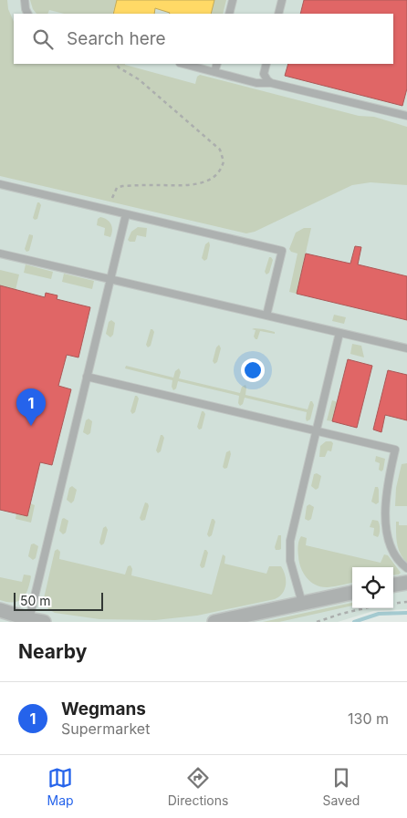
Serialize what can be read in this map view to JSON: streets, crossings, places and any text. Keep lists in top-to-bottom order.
{
  "scale_bar": "50 m",
  "page": {
    "search": "Search here",
    "pins": "1",
    "scale": "50 m",
    "heading": "Nearby",
    "list": [
      {
        "mark": "1",
        "name": "Wegmans",
        "note": "Supermarket",
        "value": "130 m"
      }
    ],
    "nav": ["Map", "Directions", "Saved"]
  }
}
